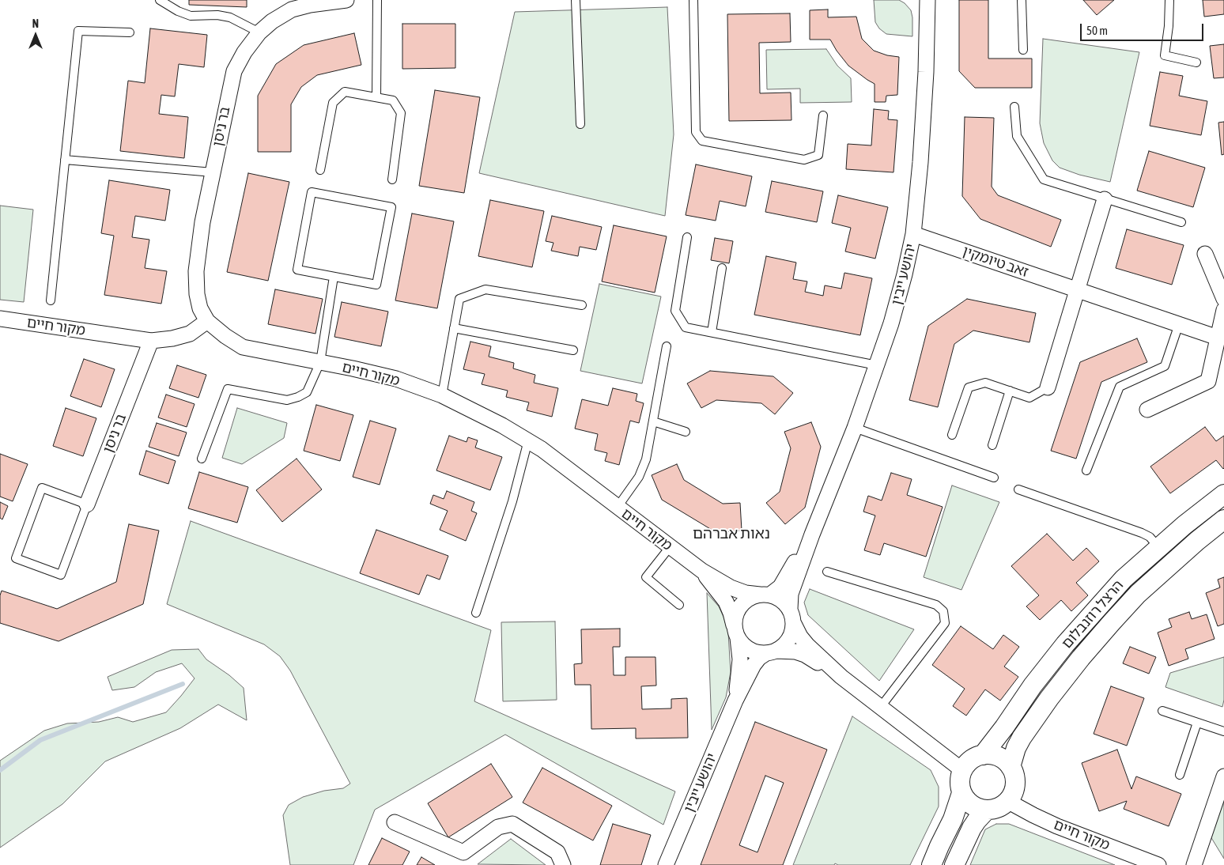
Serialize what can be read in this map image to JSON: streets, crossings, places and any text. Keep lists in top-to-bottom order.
{
  "streets": {
    "street": [
      "בר ניסן",
      "זאב טיומקין",
      "יהושע ייבין",
      "מקור חיים",
      "הרצל רוזנבלום"
    ]
  },
  "crossings": [
    ["בר ניסן", "מקור חיים"],
    ["זאב טיומקין", "יהושע ייבין"],
    ["יהושע ייבין", "מקור חיים"],
    ["מקור חיים", "הרצל רוזנבלום"]
  ],
  "districts": ["נאות אברהם"],
  "scale_bar": "50 m",
  "north": "top"
}
